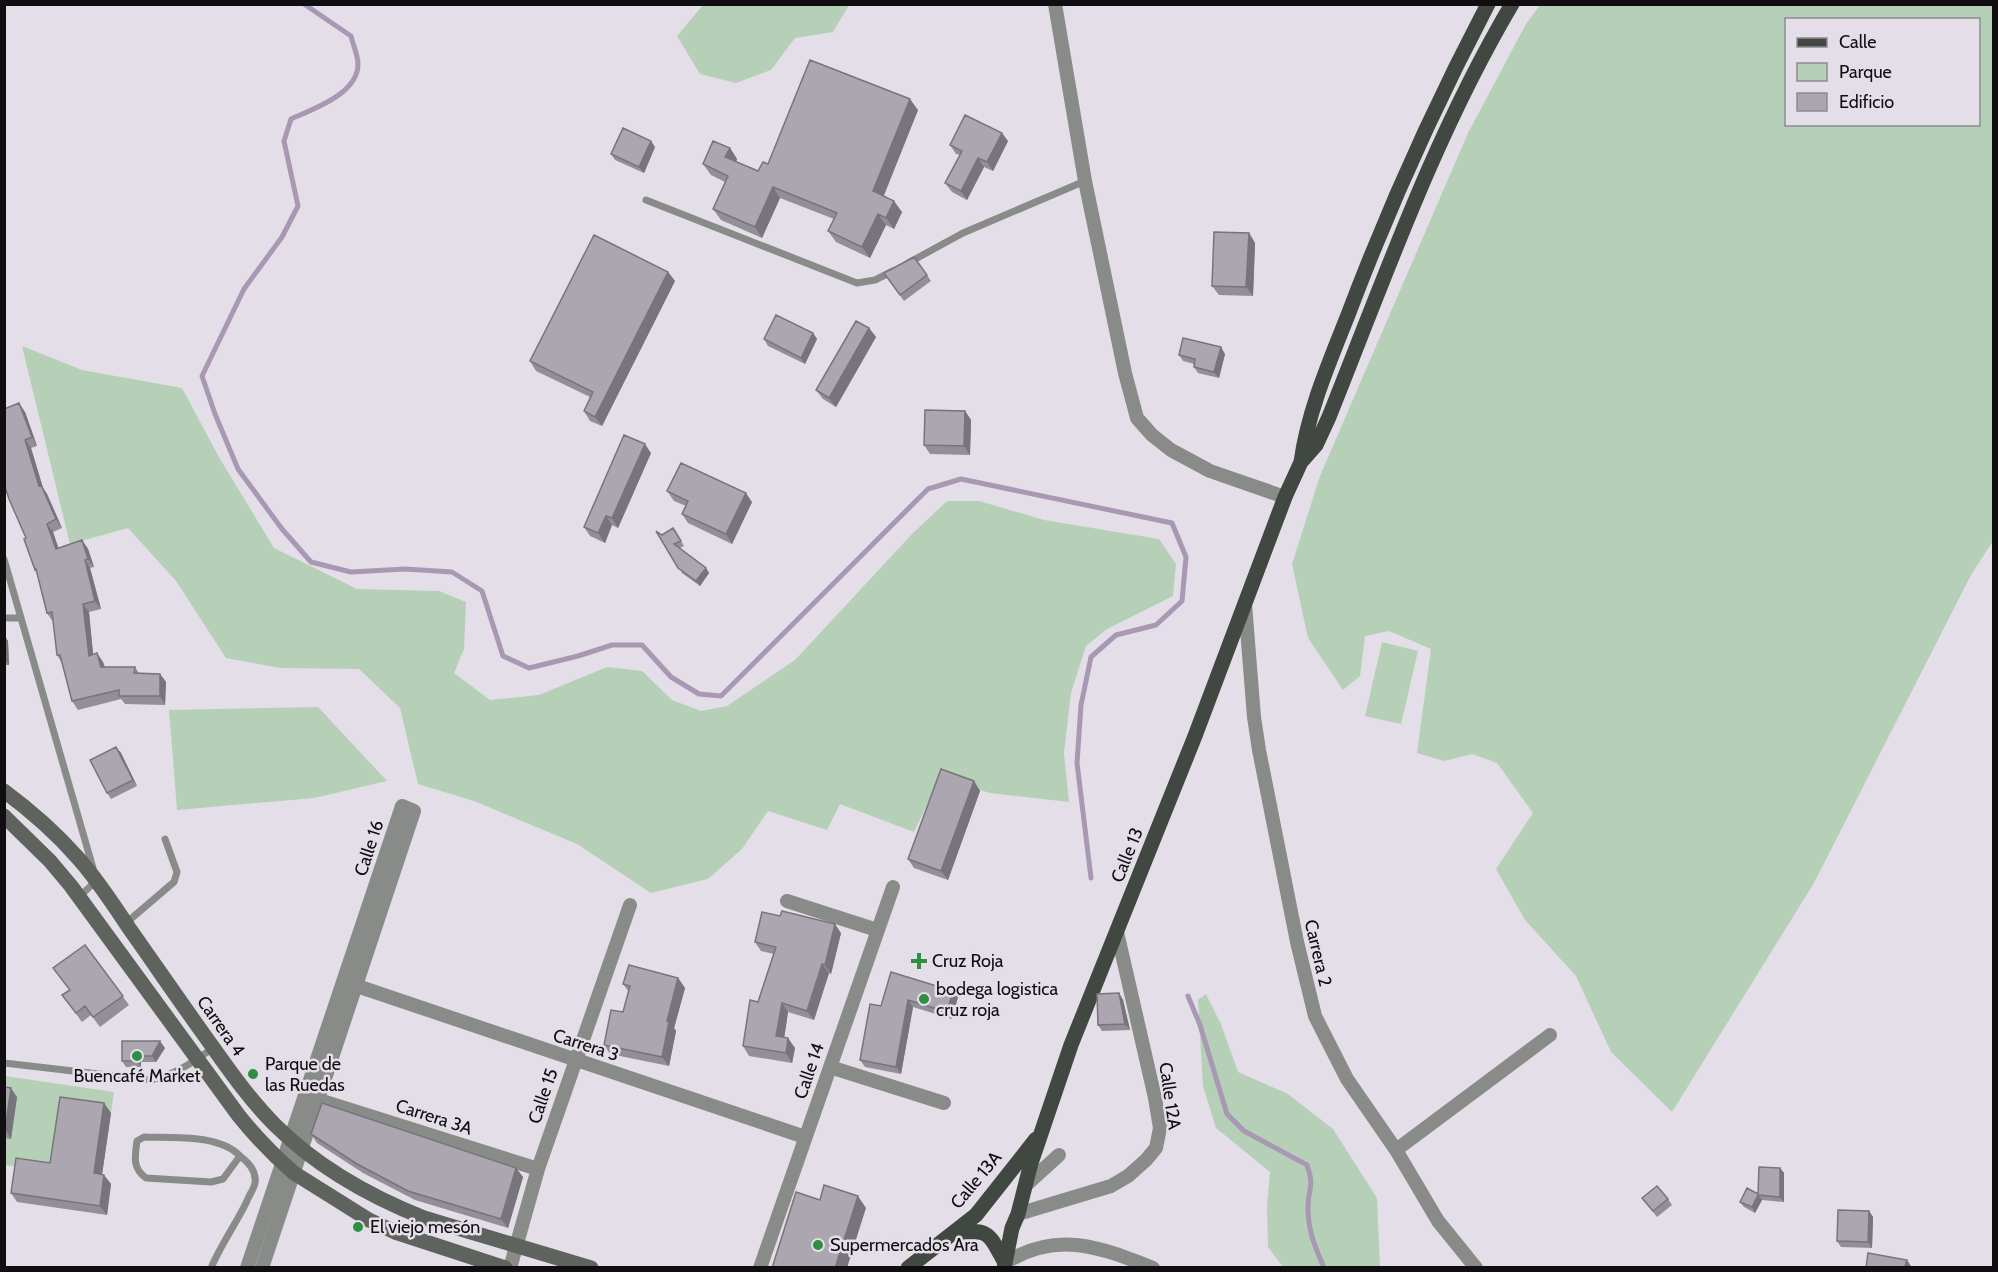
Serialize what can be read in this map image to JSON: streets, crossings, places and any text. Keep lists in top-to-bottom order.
{
  "streets": {
    "main road": ["Calle 13", "Carrera 4", "Calle 13A"],
    "street": [
      "Calle 16",
      "Carrera 2",
      "Carrera 3",
      "Calle 14",
      "Calle 15",
      "Calle 12A",
      "Carrera 3A"
    ]
  },
  "crossings": [
    ["Calle 16", "Carrera 4"],
    ["Calle 16", "Carrera 3"],
    ["Calle 16", "Carrera 3A"],
    ["Calle 13", "Carrera 2"],
    ["Calle 13", "Calle 12A"],
    ["Calle 13", "Calle 13A"],
    ["Carrera 4", "Calle 15"],
    ["Carrera 3", "Calle 14"],
    ["Carrera 3", "Calle 15"],
    ["Calle 15", "Carrera 3A"]
  ],
  "places": {
    "health": ["Cruz Roja"],
    "other": [
      "bodega logistica cruz roja",
      "Buencafé Market",
      "Parque de las Ruedas",
      "El viejo mesón",
      "Supermercados Ara"
    ]
  },
  "legend": ["Calle", "Parque", "Edificio"]
}
